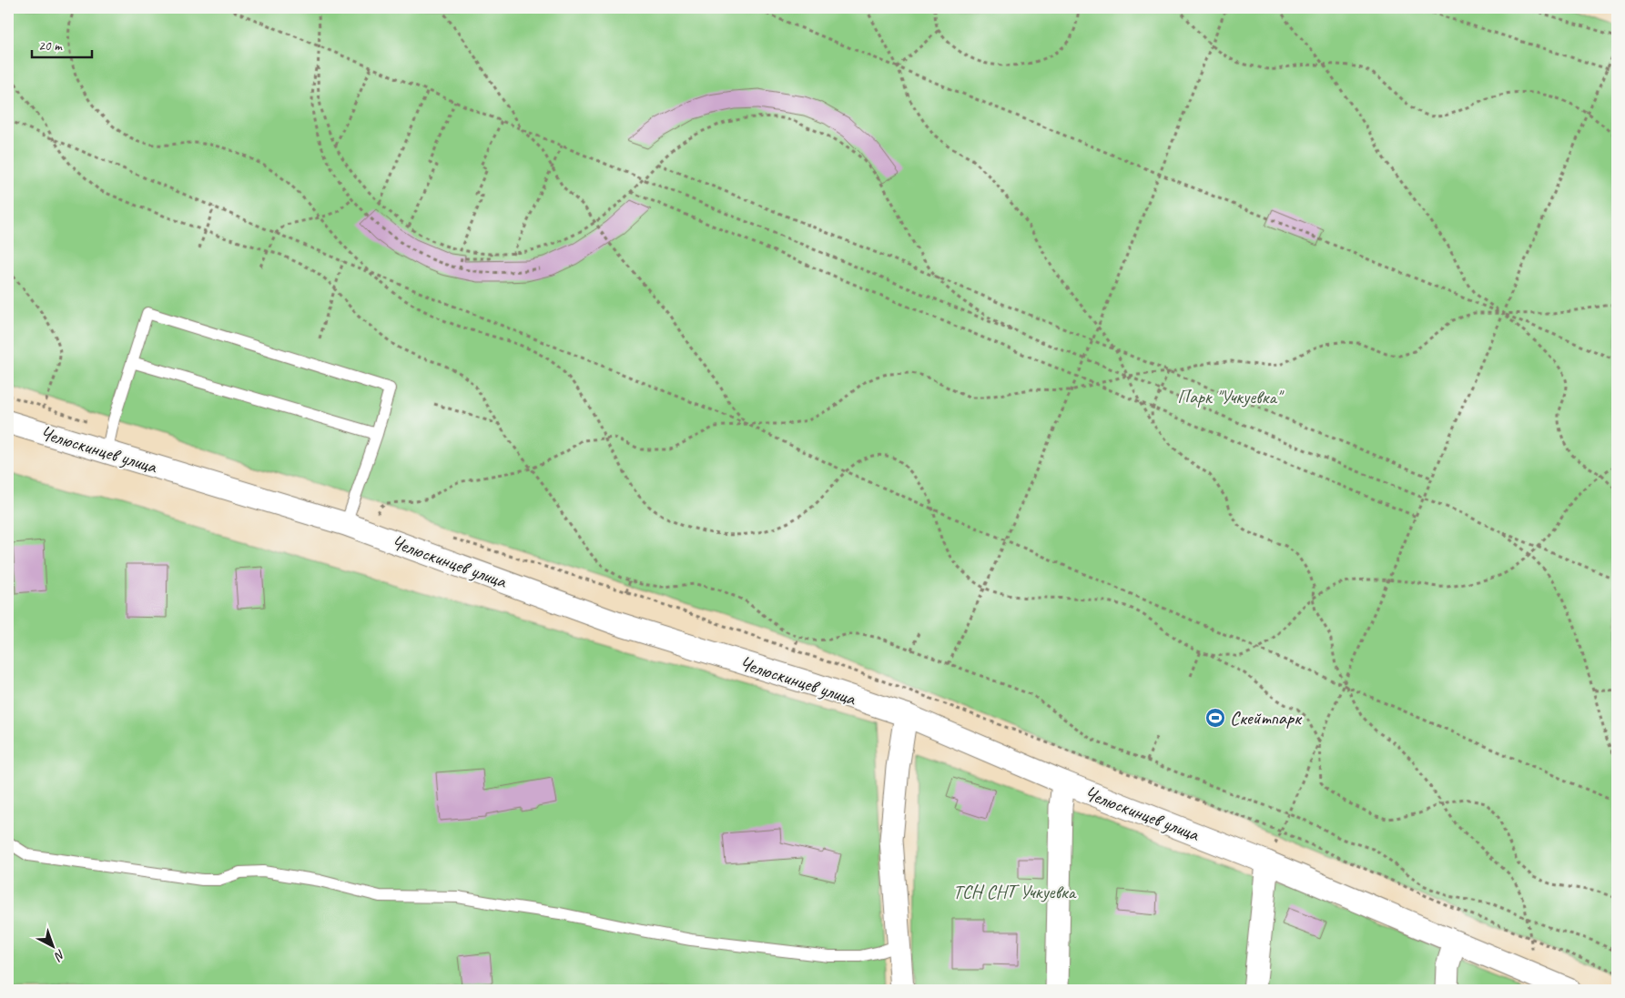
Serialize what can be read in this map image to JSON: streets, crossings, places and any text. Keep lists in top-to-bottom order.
{
  "streets": {
    "street": ["Челюскинцев улица"]
  },
  "parks": ["Парк \"Учкуевка\"", "ТСН СНТ Учкуевка"],
  "places": {
    "sports": ["Скейтпарк"]
  },
  "scale_bar": "20 m",
  "north": "bottom right"
}
